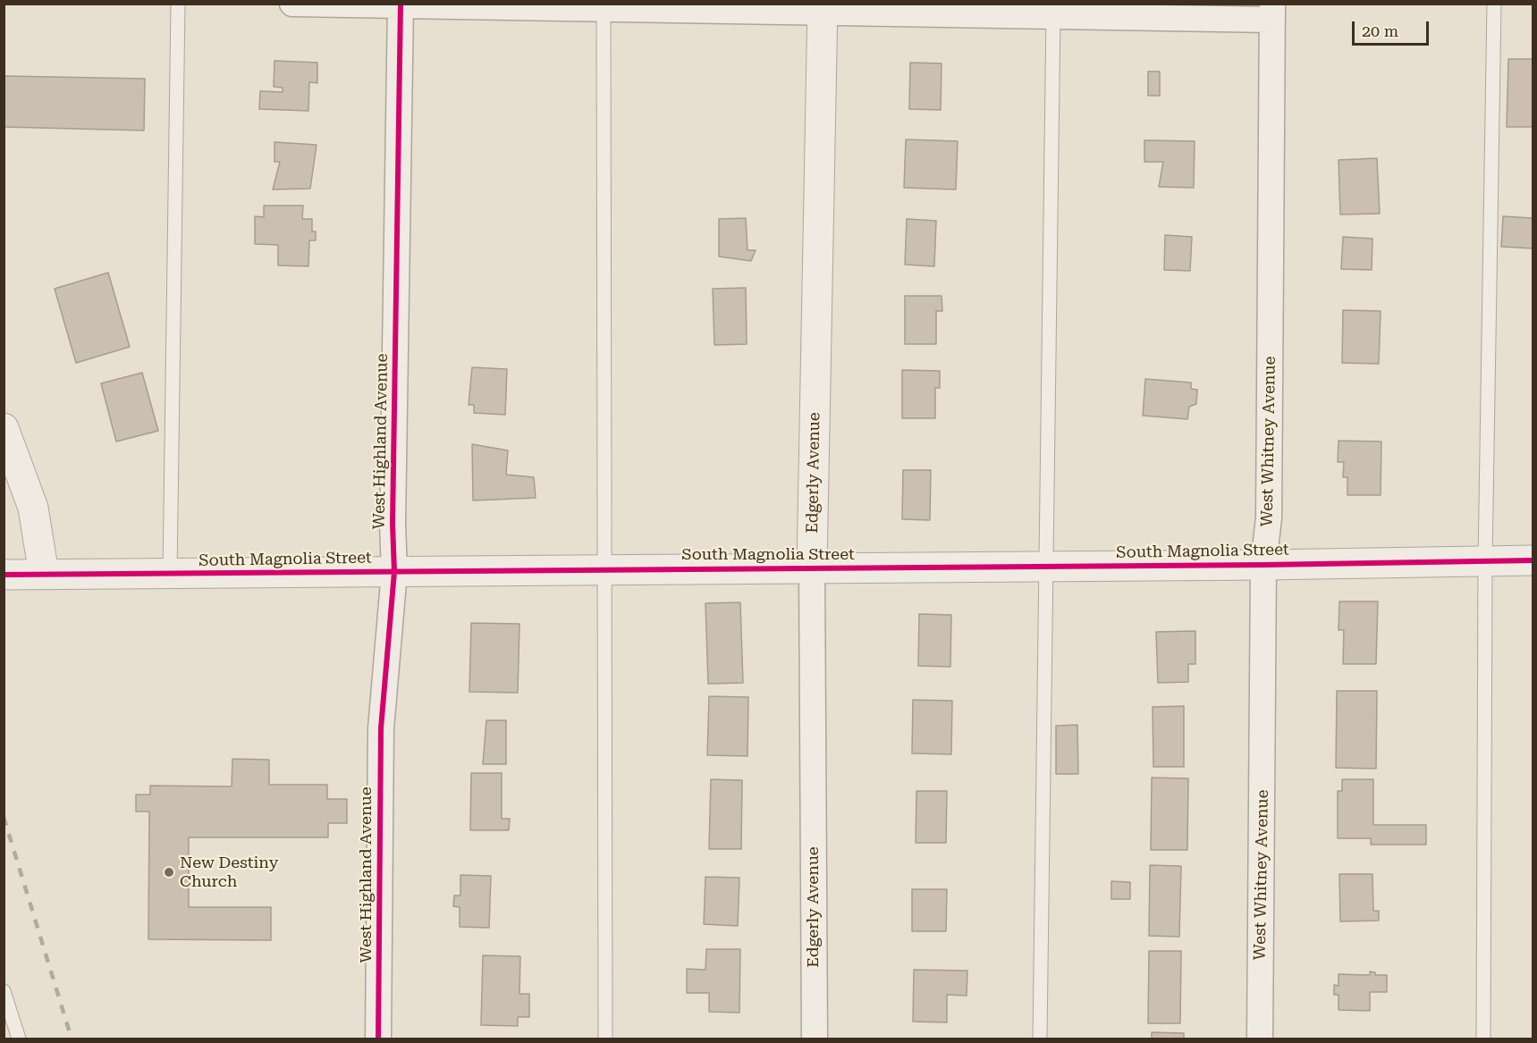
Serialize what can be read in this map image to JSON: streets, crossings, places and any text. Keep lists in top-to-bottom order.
{
  "streets": {
    "street": [
      "West Highland Avenue",
      "West Whitney Avenue",
      "Edgerly Avenue",
      "South Magnolia Street"
    ]
  },
  "crossings": [
    ["West Highland Avenue", "South Magnolia Street"],
    ["West Whitney Avenue", "South Magnolia Street"],
    ["Edgerly Avenue", "South Magnolia Street"]
  ],
  "places": ["New Destiny Church"],
  "scale_bar": "20 m"
}
